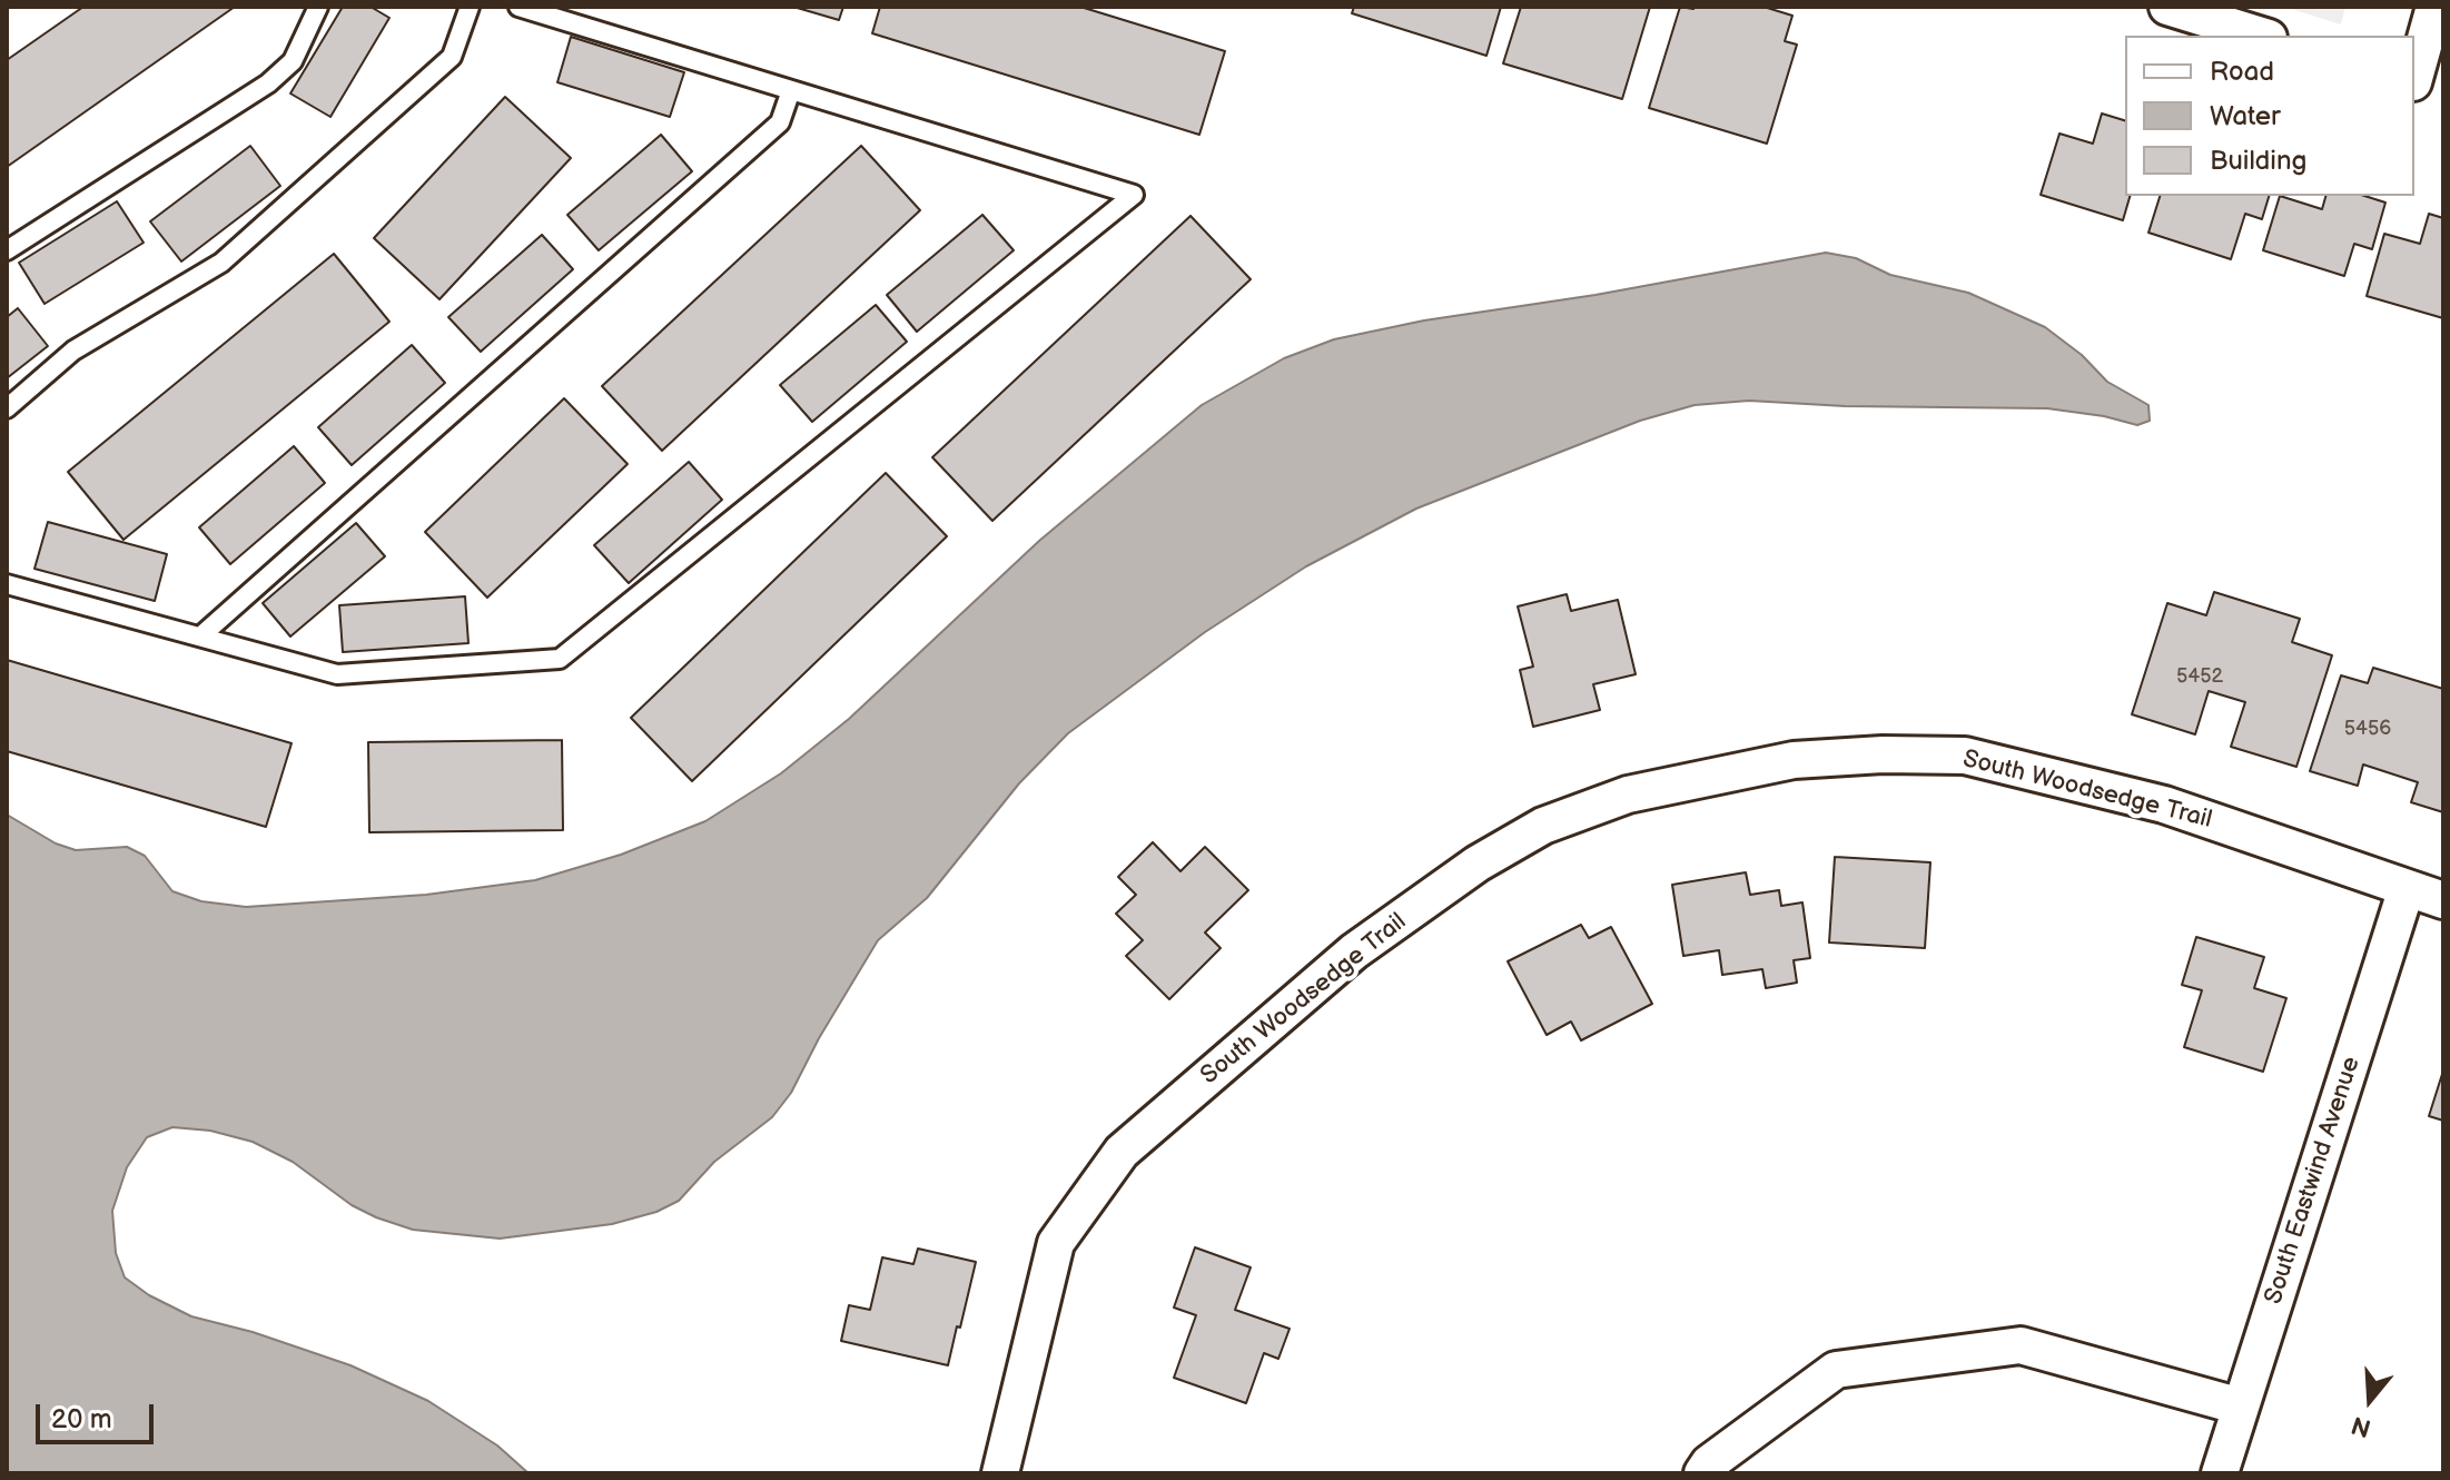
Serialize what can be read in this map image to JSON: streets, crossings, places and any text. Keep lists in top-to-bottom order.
{
  "streets": {
    "street": ["South Woodsedge Trail", "South Eastwind Avenue"]
  },
  "crossings": [
    ["South Woodsedge Trail", "South Eastwind Avenue"]
  ],
  "house_numbers": ["5452", "5456"],
  "legend": ["Road", "Water", "Building"],
  "scale_bar": "20 m",
  "north": "bottom"
}
